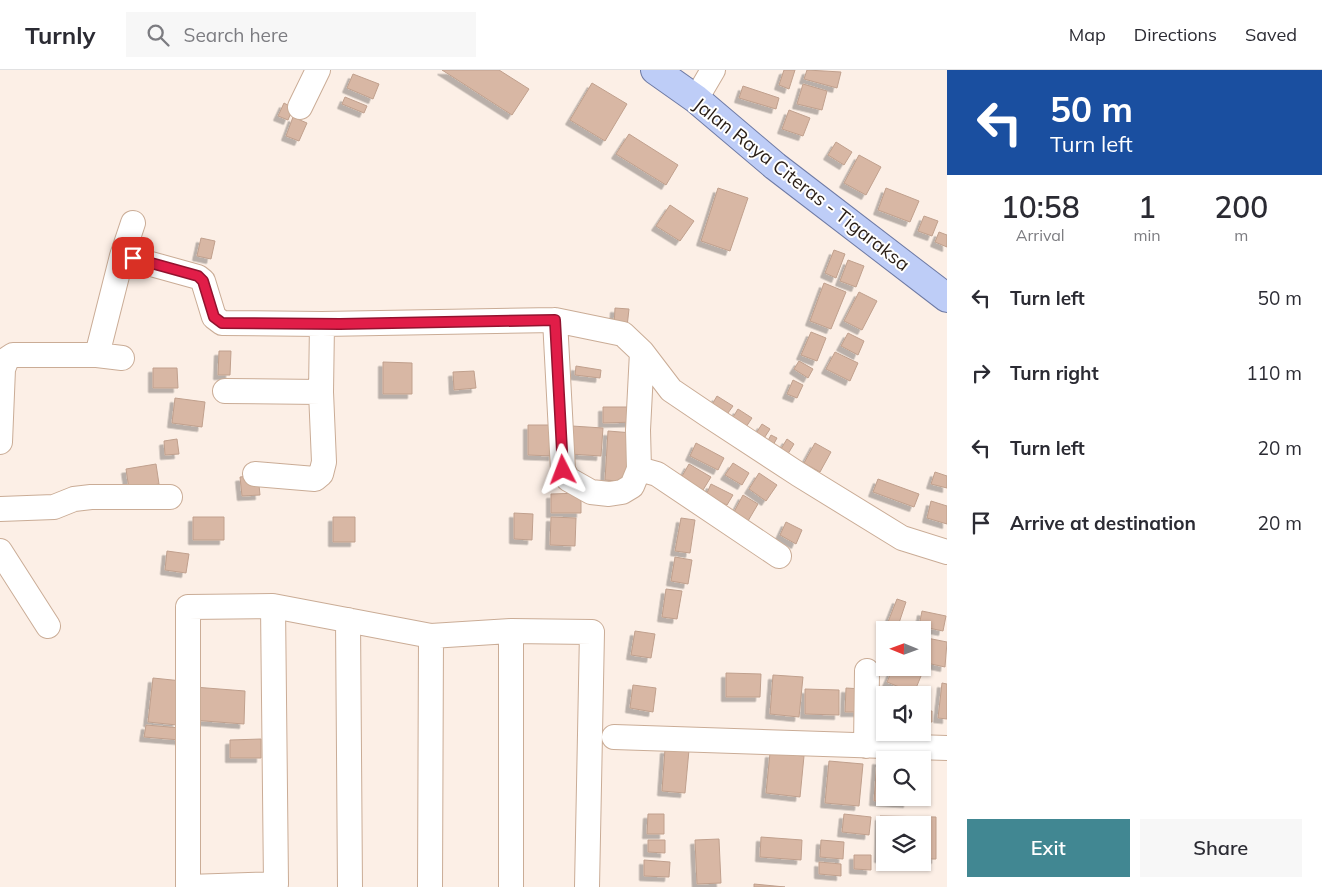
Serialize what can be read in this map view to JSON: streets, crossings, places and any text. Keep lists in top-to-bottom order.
{
  "streets": {
    "main road": ["Jalan Raya Citeras - Tigaraksa"]
  },
  "north": "left",
  "page": {
    "header": "Turnly",
    "search": "Search here",
    "nav": ["Map", "Directions", "Saved"],
    "turn": ["50 m", "Turn left"],
    "eta": [
      "10:58",
      "Arrival",
      "1",
      "min",
      "200",
      "m"
    ],
    "list": [
      {
        "name": "Turn left",
        "value": "50 m"
      },
      {
        "name": "Turn right",
        "value": "110 m"
      },
      {
        "name": "Turn left",
        "value": "20 m"
      },
      {
        "name": "Arrive at destination",
        "value": "20 m"
      }
    ],
    "buttons": ["Exit", "Share"]
  }
}
